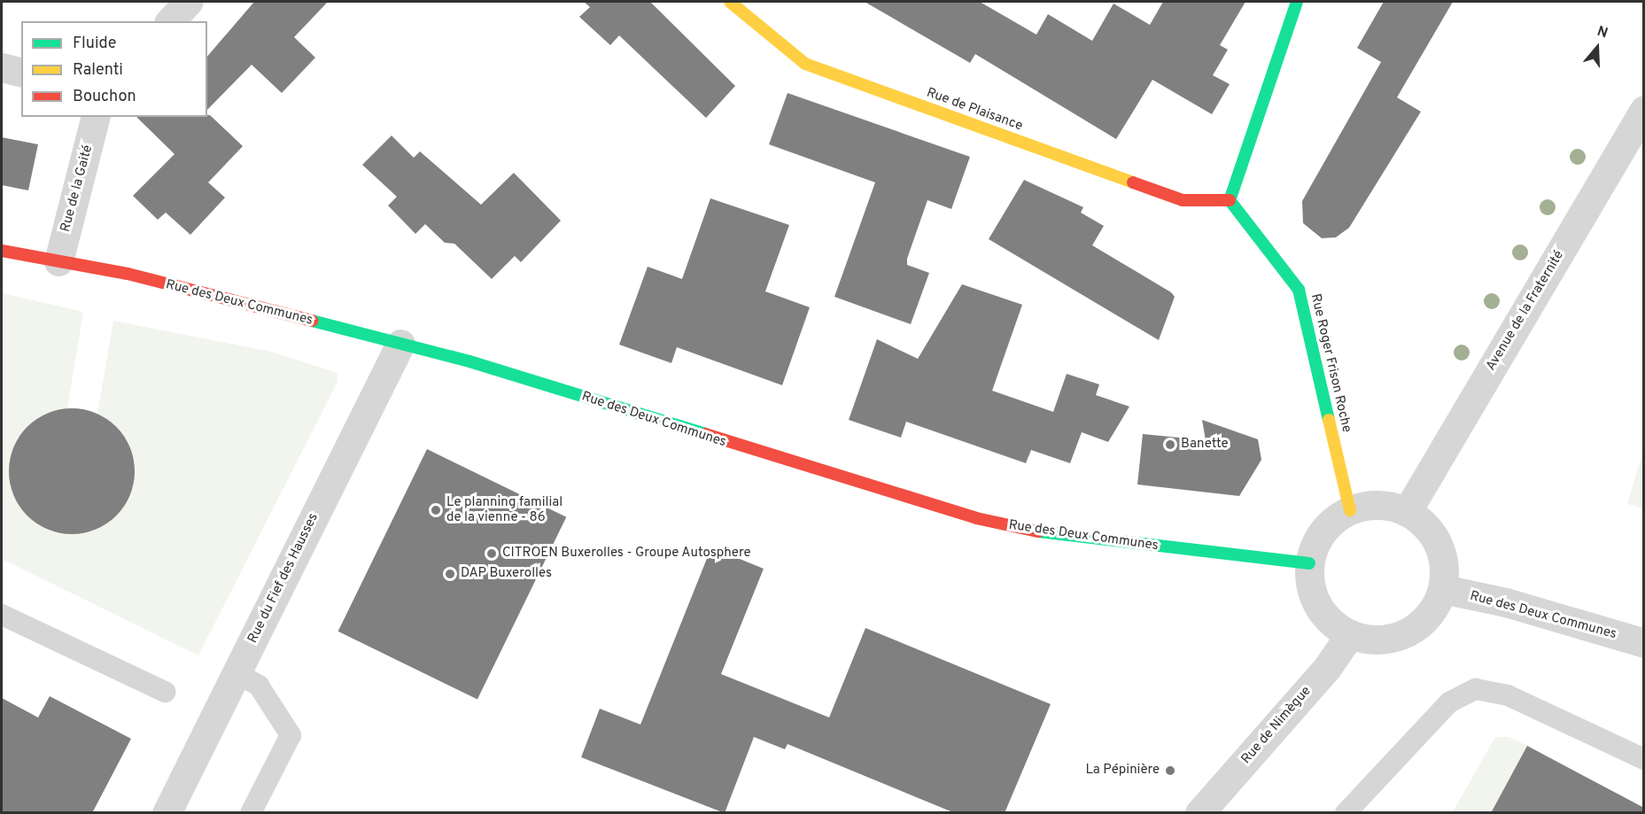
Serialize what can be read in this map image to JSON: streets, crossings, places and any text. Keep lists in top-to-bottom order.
{
  "streets": {
    "street": [
      "Rue de Plaisance",
      "Rue de la Gaité",
      "Rue des Deux Communes",
      "Avenue de la Fraternité",
      "Rue Roger Frison Roche",
      "Rue du Fief des Hausses",
      "Rue de Nimègue"
    ]
  },
  "crossings": [
    ["Rue de Plaisance", "Rue Roger Frison Roche"],
    ["Rue de la Gaité", "Rue des Deux Communes"],
    ["Rue des Deux Communes", "Avenue de la Fraternité"],
    ["Rue des Deux Communes", "Rue Roger Frison Roche"],
    ["Rue des Deux Communes", "Rue du Fief des Hausses"],
    ["Rue des Deux Communes", "Rue de Nimègue"],
    ["Avenue de la Fraternité", "Rue Roger Frison Roche"],
    ["Avenue de la Fraternité", "Rue de Nimègue"],
    ["Rue Roger Frison Roche", "Rue de Nimègue"]
  ],
  "places": [
    "Banette",
    "Le planning familial de la vienne - 86",
    "CITROEN Buxerolles - Groupe Autosphere",
    "DAP Buxerolles",
    "La Pépinière"
  ],
  "legend": ["Fluide", "Ralenti", "Bouchon"],
  "north": "top"
}
